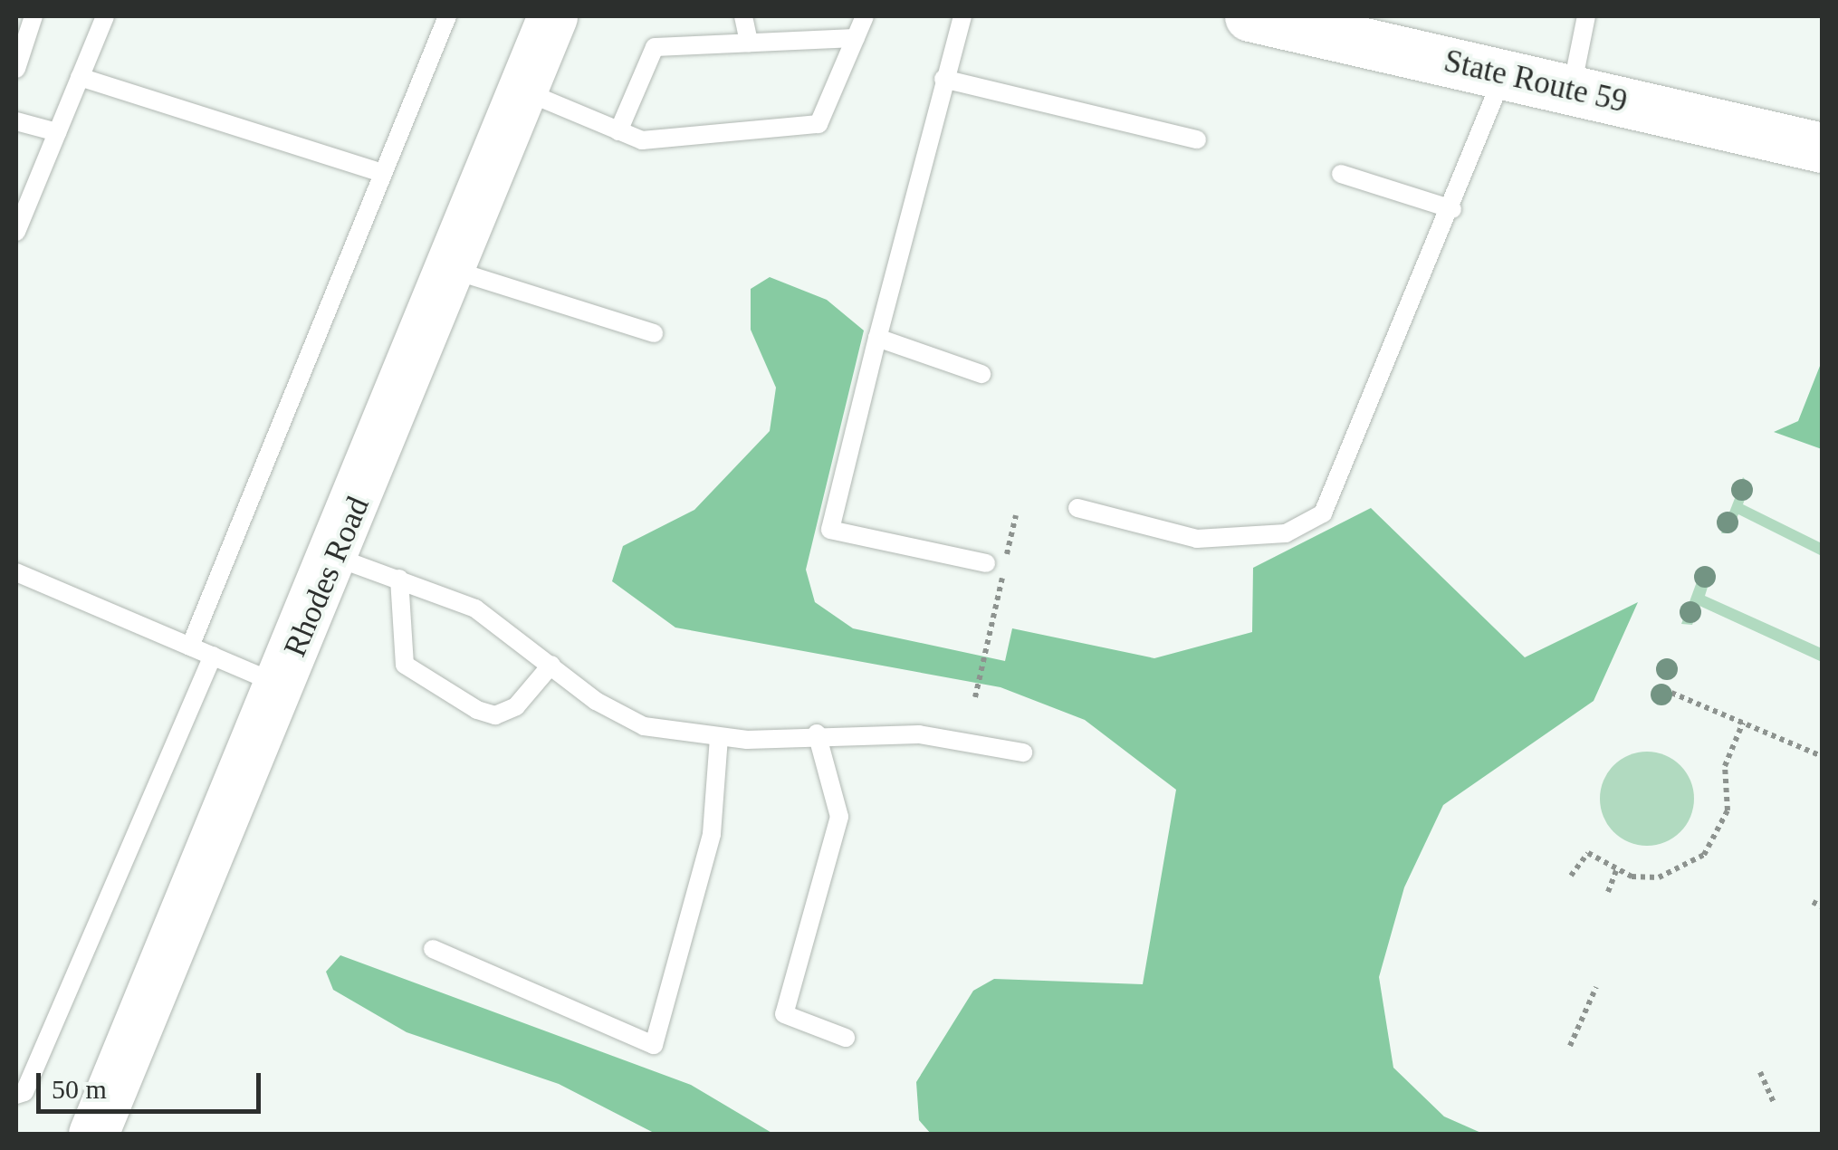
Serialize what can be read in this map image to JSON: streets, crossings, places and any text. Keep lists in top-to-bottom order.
{
  "streets": {
    "street": ["State Route 59", "Rhodes Road"]
  },
  "scale_bar": "50 m"
}
